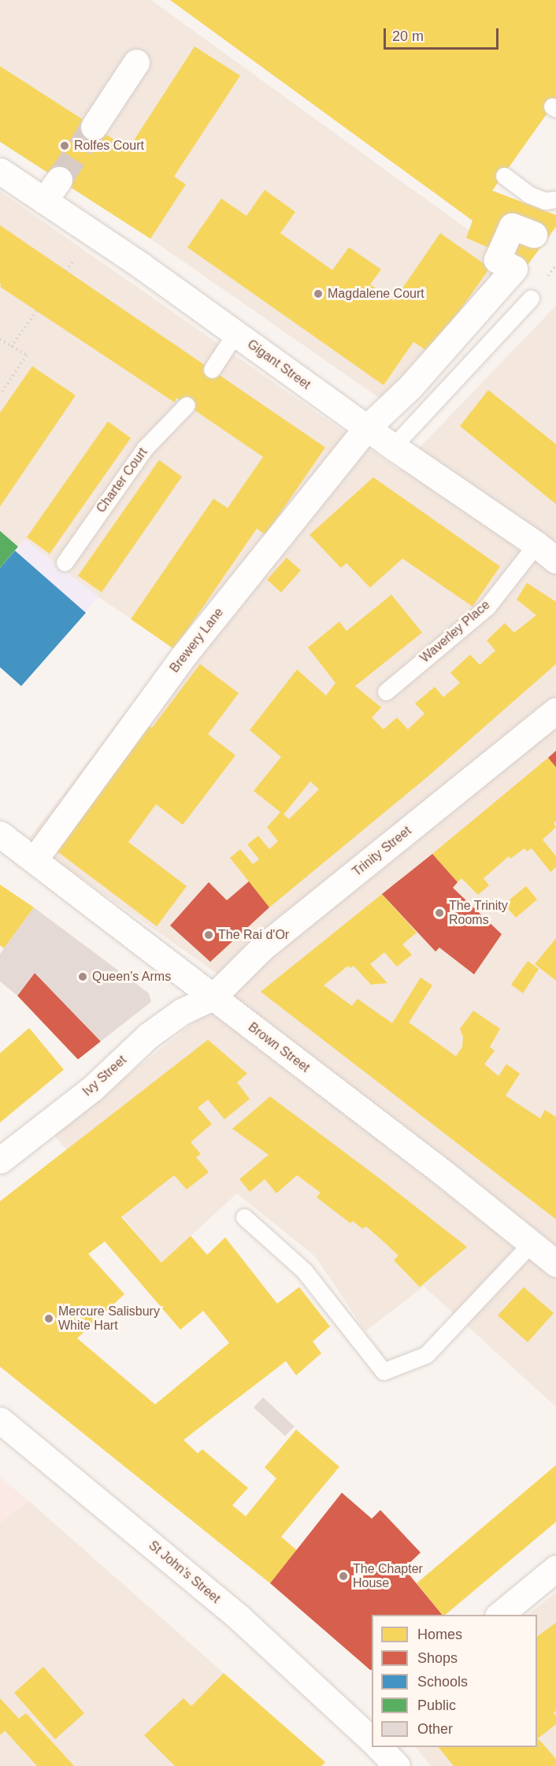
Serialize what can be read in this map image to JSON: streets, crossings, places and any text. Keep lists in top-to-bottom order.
{
  "streets": {
    "street": [
      "Gigant Street",
      "Brewery Lane",
      "Trinity Street",
      "Brown Street",
      "Ivy Street",
      "St John's Street"
    ],
    "lane": ["Charter Court", "Waverley Place"]
  },
  "crossings": [
    ["Gigant Street", "Waverley Place"],
    ["Gigant Street", "Brewery Lane"],
    ["Brewery Lane", "Brown Street"],
    ["Trinity Street", "Brown Street"],
    ["Trinity Street", "Ivy Street"],
    ["Brown Street", "Ivy Street"]
  ],
  "places": [
    "Rolfes Court",
    "Magdalene Court",
    "The Trinity Rooms",
    "The Rai d'Or",
    "Queen’s Arms",
    "Mercure Salisbury White Hart",
    "The Chapter House"
  ],
  "legend": [
    "Homes",
    "Shops",
    "Schools",
    "Public",
    "Other"
  ],
  "scale_bar": "20 m"
}
